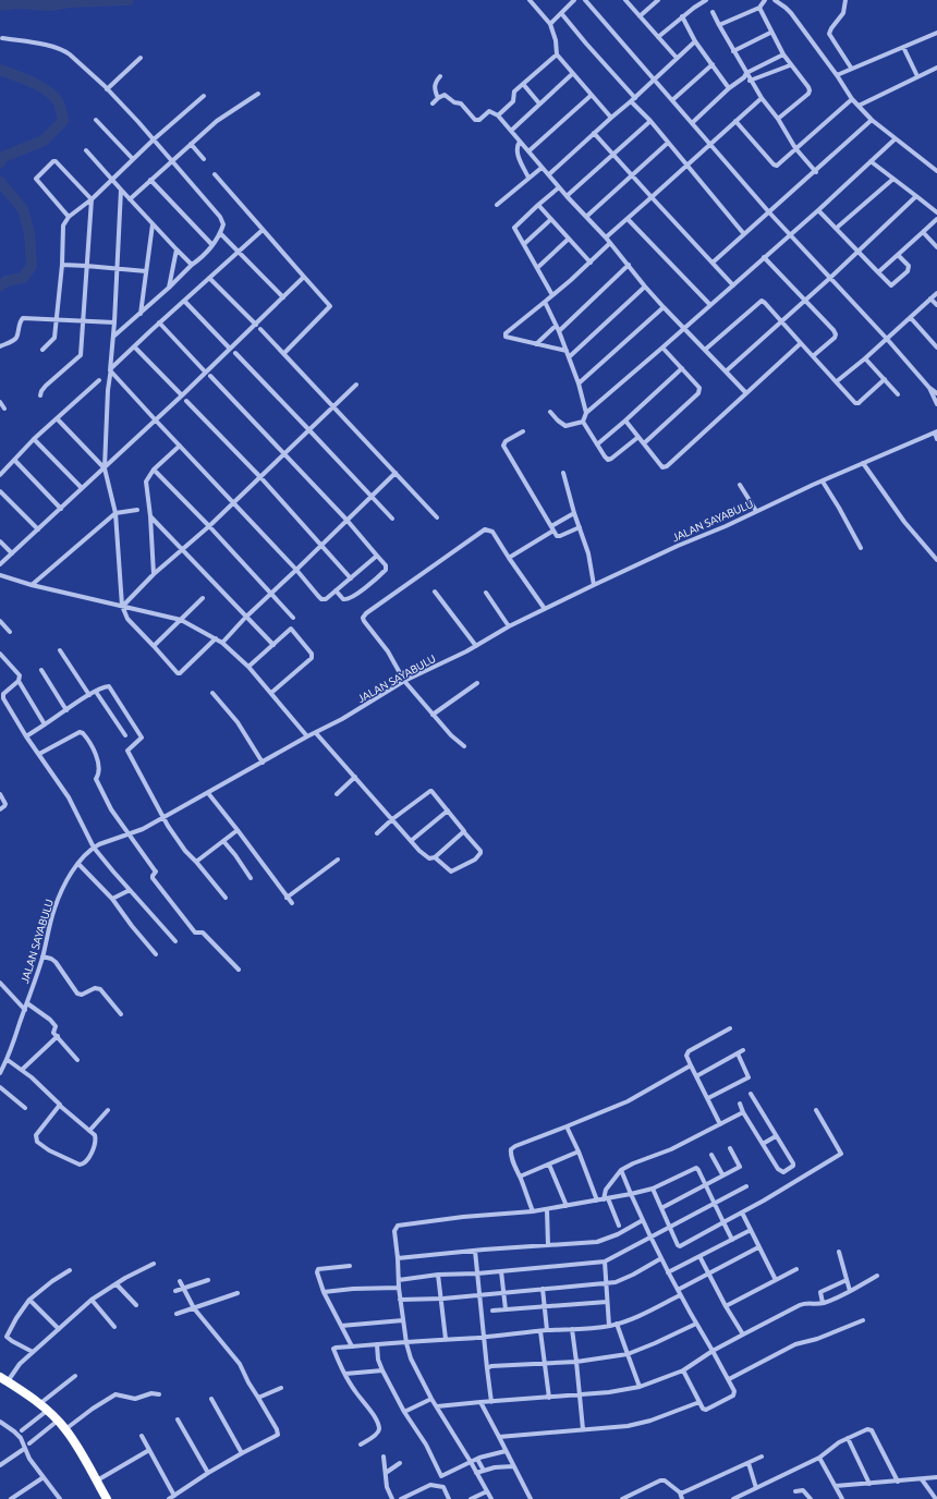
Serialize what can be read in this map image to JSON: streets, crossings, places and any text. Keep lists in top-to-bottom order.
{
  "streets": {
    "street": ["JALAN SAYABULU"]
  }
}
